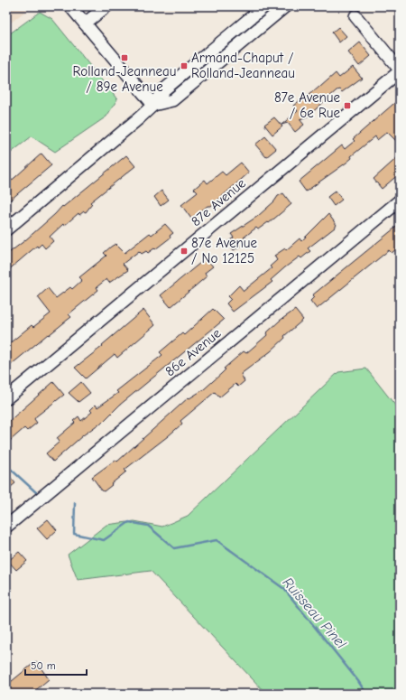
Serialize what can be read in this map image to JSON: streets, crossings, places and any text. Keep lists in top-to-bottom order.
{
  "streets": {
    "street": ["87e Avenue", "86e Avenue"]
  },
  "water": ["Ruisseau Pinel"],
  "places": {
    "transit": [
      "Rolland-Jeanneau / 89e Avenue",
      "Armand-Chaput / Rolland-Jeanneau",
      "87e Avenue / 6e Rue",
      "87e Avenue / No 12125"
    ]
  },
  "scale_bar": "50 m"
}
